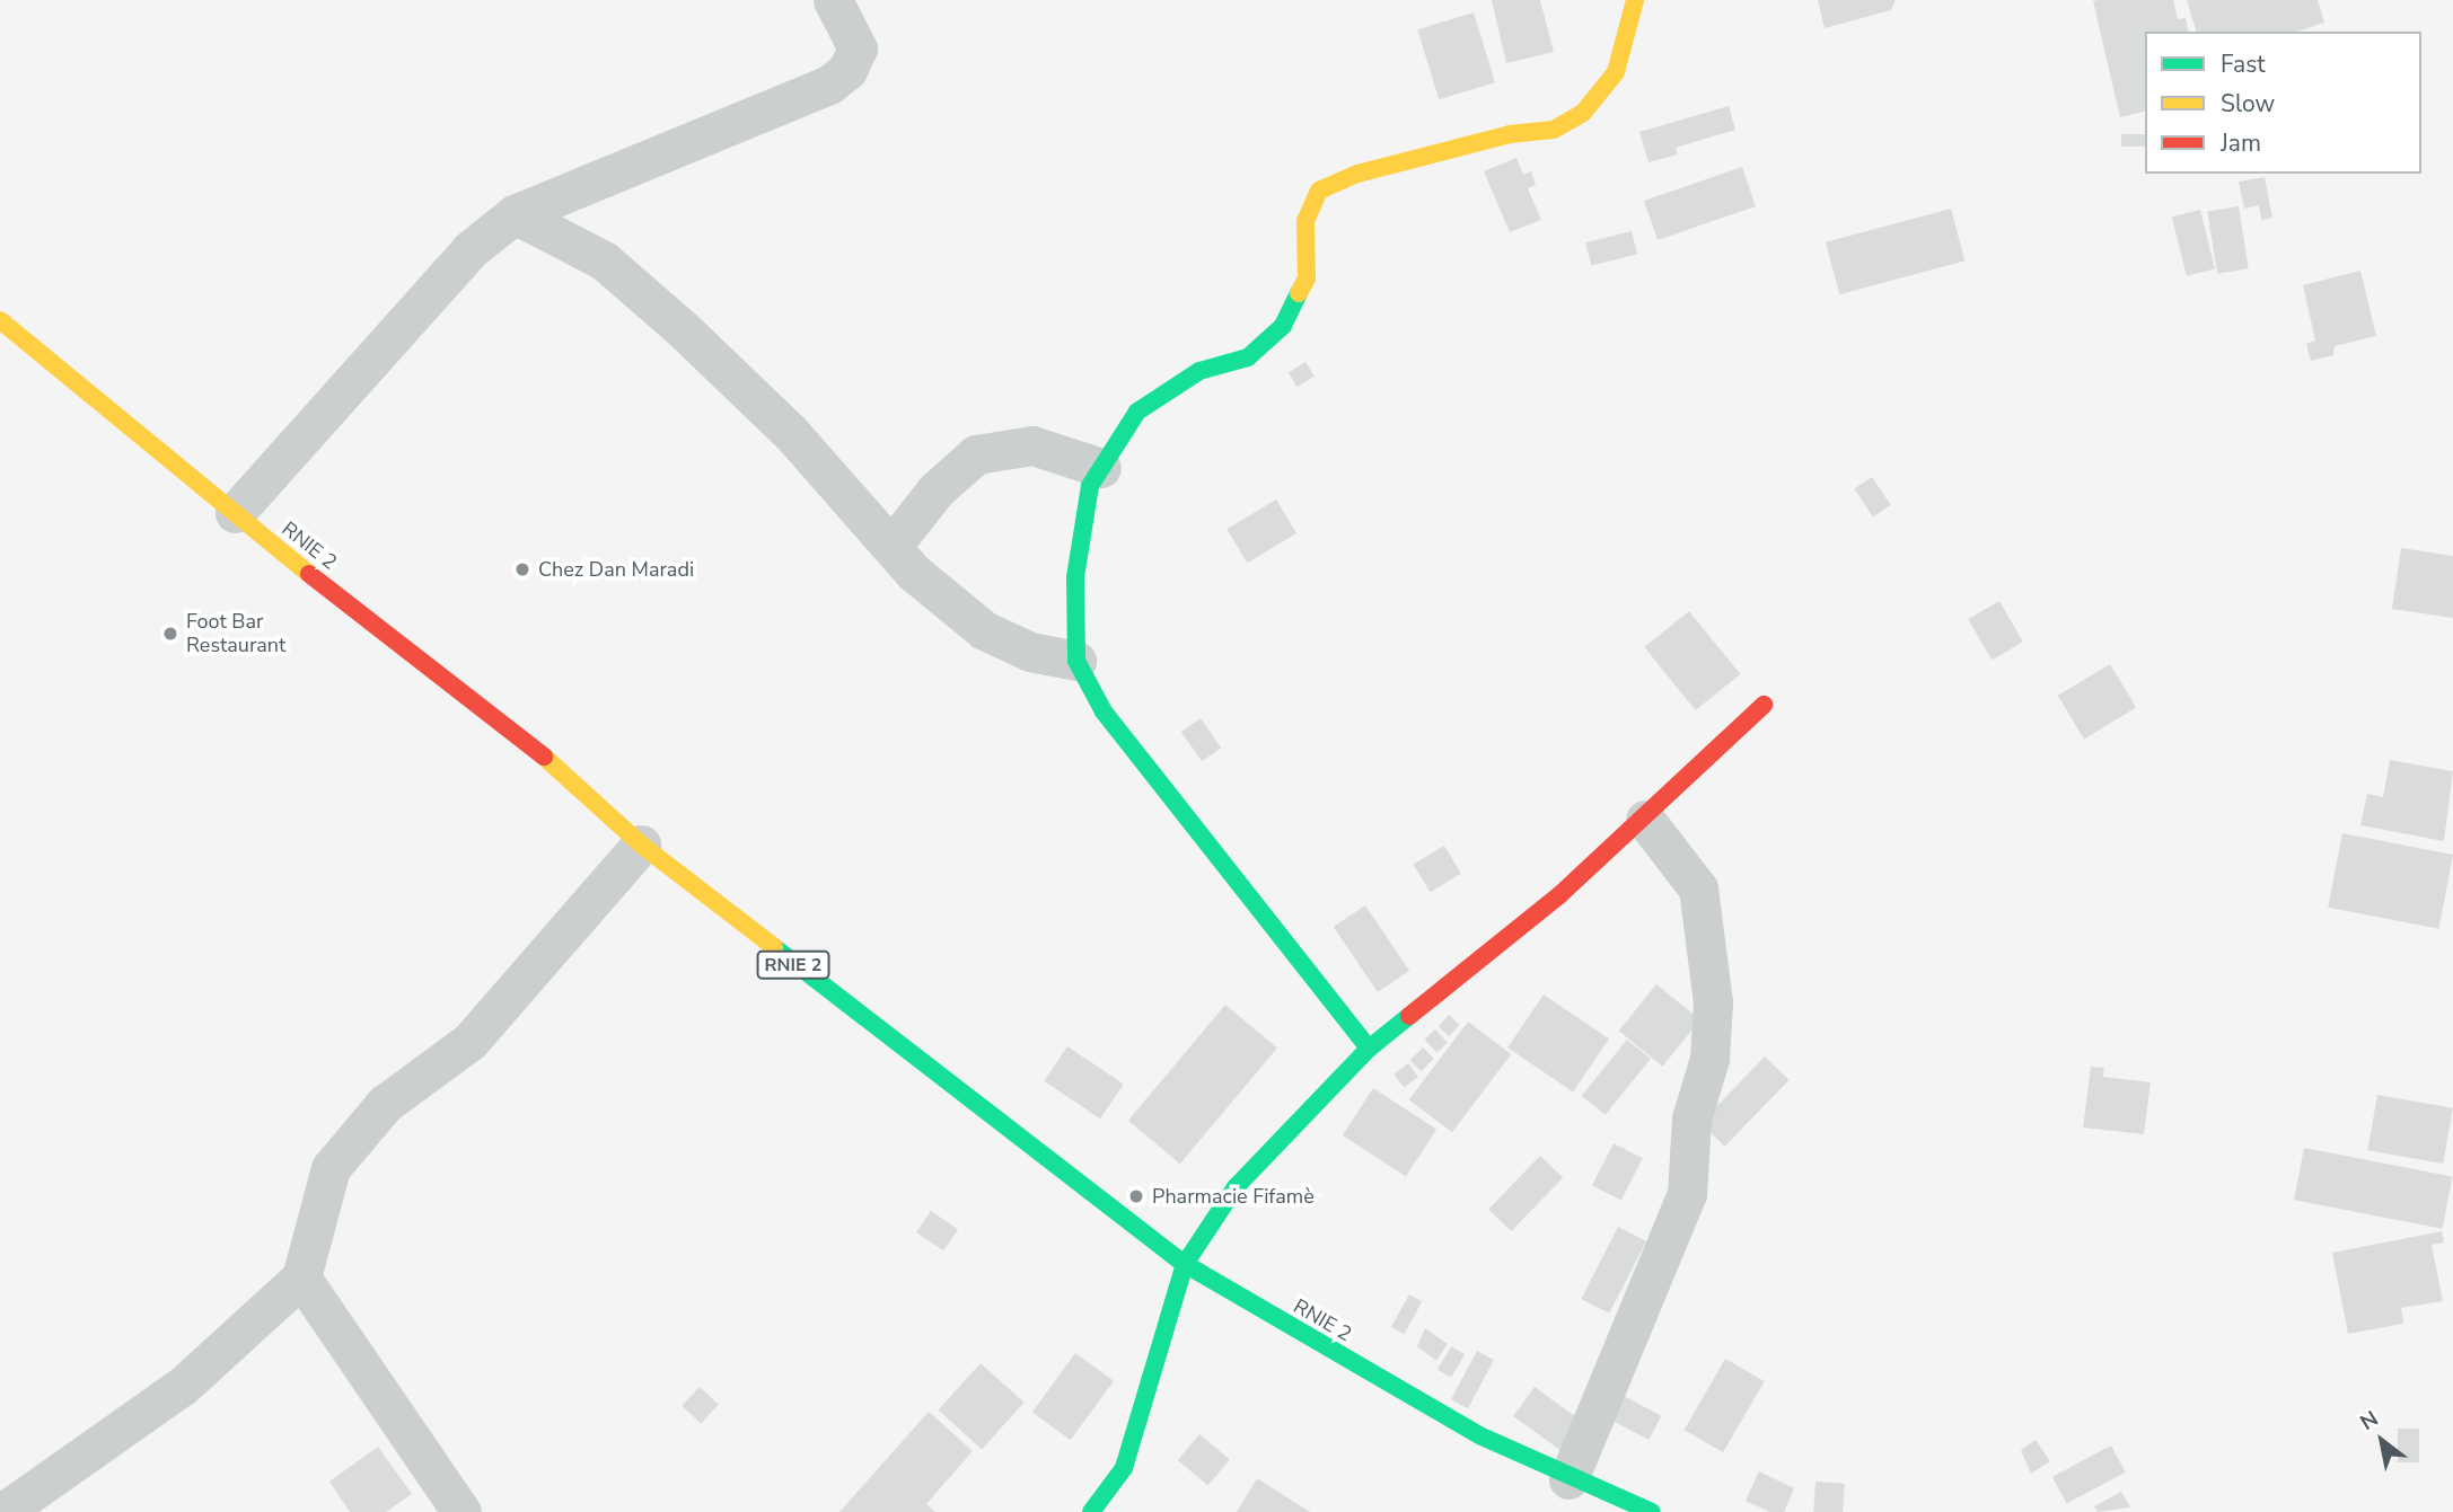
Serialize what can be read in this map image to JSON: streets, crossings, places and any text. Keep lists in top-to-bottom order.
{
  "streets": {
    "main road": ["RNIE 2"]
  },
  "places": ["Chez Dan Maradi", "Foot Bar Restaurant", "Pharmacie Fifamè"],
  "legend": ["Fast", "Slow", "Jam"],
  "north": "top left"
}
